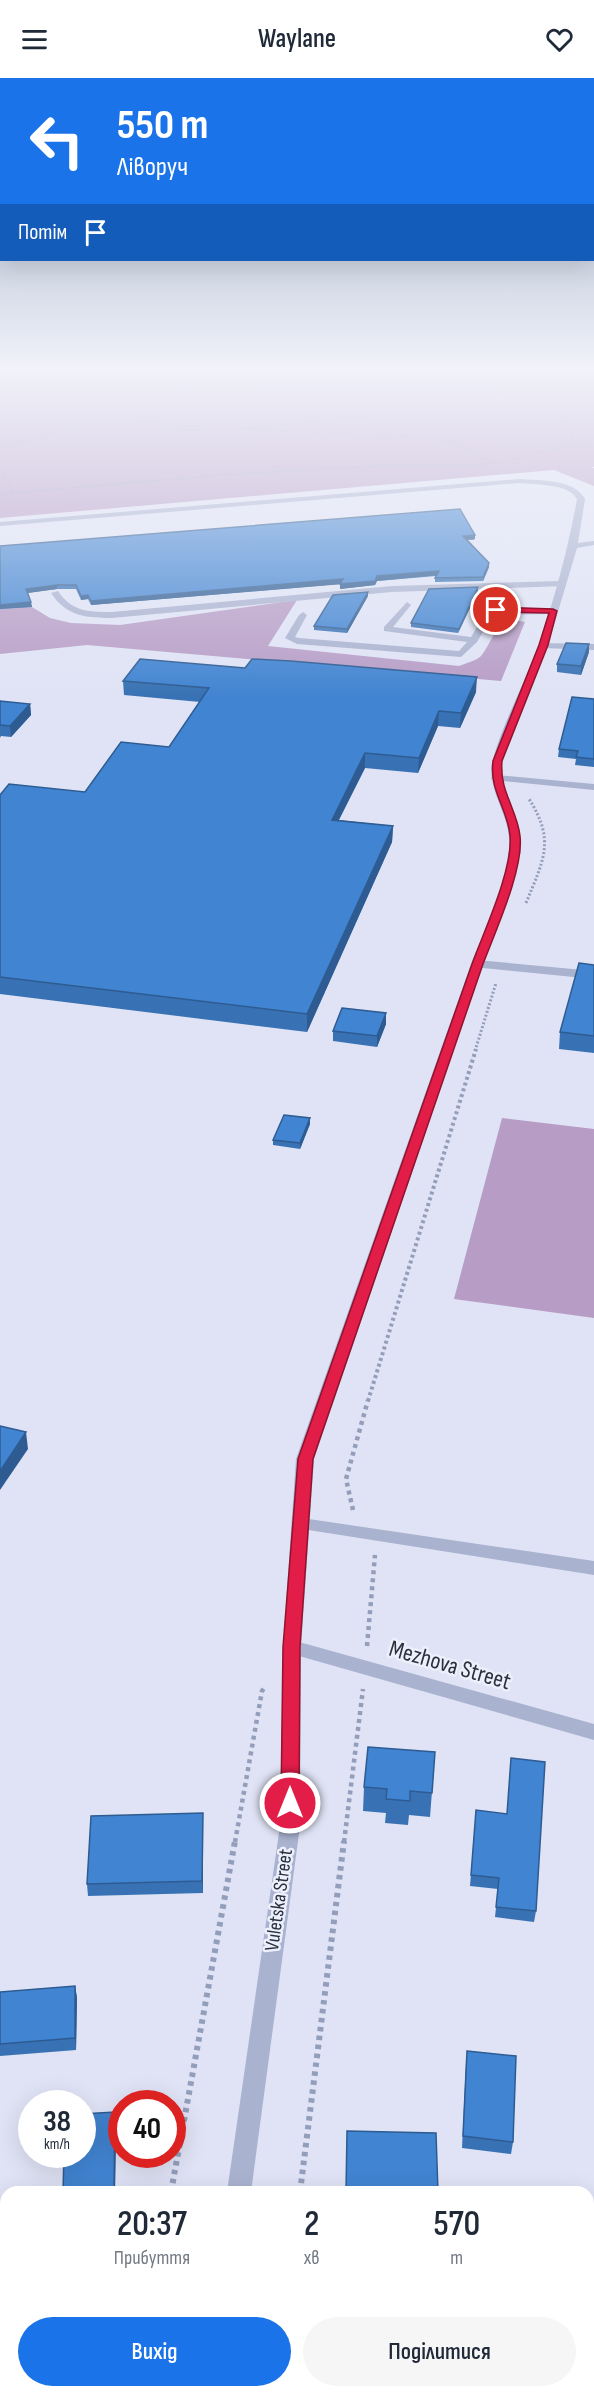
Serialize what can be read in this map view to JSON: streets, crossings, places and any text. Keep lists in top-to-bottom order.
{
  "streets": {
    "street": ["Mezhova Street", "Vuletska Street"]
  },
  "crossings": [
    ["Mezhova Street", "Vuletska Street"]
  ],
  "page": {
    "header": "Waylane",
    "turn": ["550 m", "Ліворуч"],
    "then": "Потім",
    "speed": "38 km/h",
    "limit": "40",
    "eta": [
      "20:37",
      "Прибуття",
      "2",
      "хв",
      "570",
      "m"
    ],
    "buttons": ["Вихід", "Поділитися"]
  }
}
